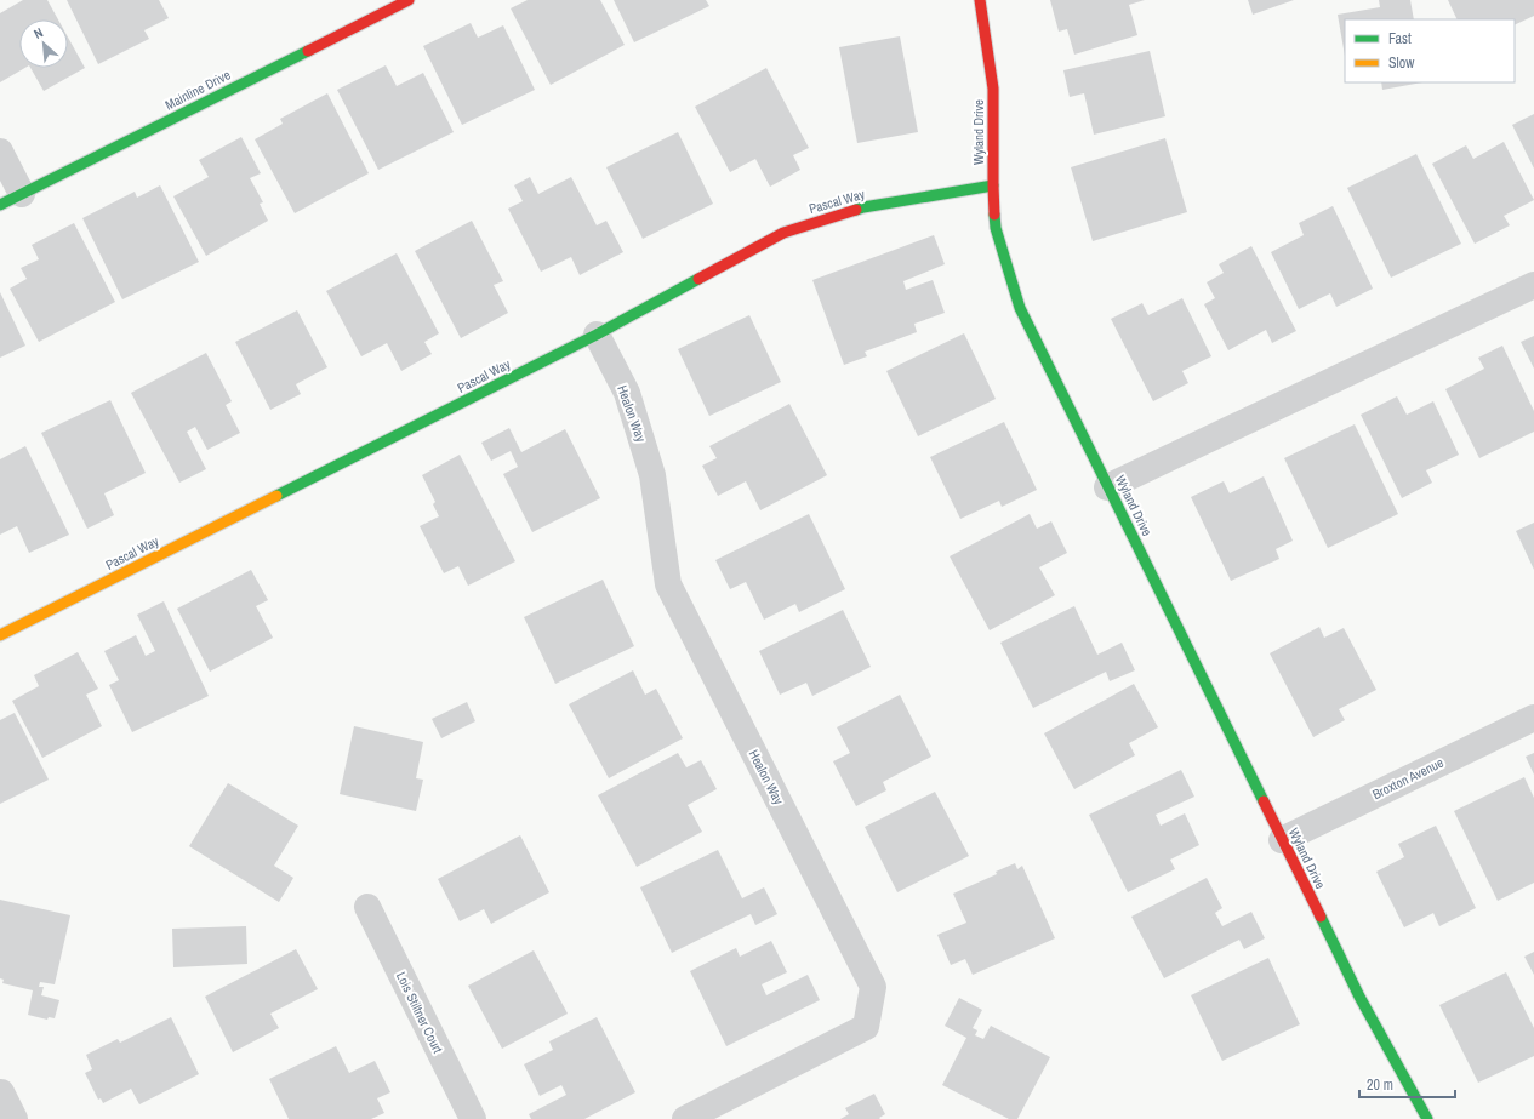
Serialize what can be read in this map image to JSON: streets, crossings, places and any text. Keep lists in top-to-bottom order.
{
  "streets": {
    "street": [
      "Mainline Drive",
      "Wyland Drive",
      "Pascal Way",
      "Healon Way",
      "Broxton Avenue",
      "Lois Stiltner Court"
    ]
  },
  "crossings": [
    ["Wyland Drive", "Pascal Way"],
    ["Wyland Drive", "Broxton Avenue"],
    ["Pascal Way", "Healon Way"]
  ],
  "legend": ["Fast", "Slow"],
  "scale_bar": "20 m",
  "north": "top left"
}
